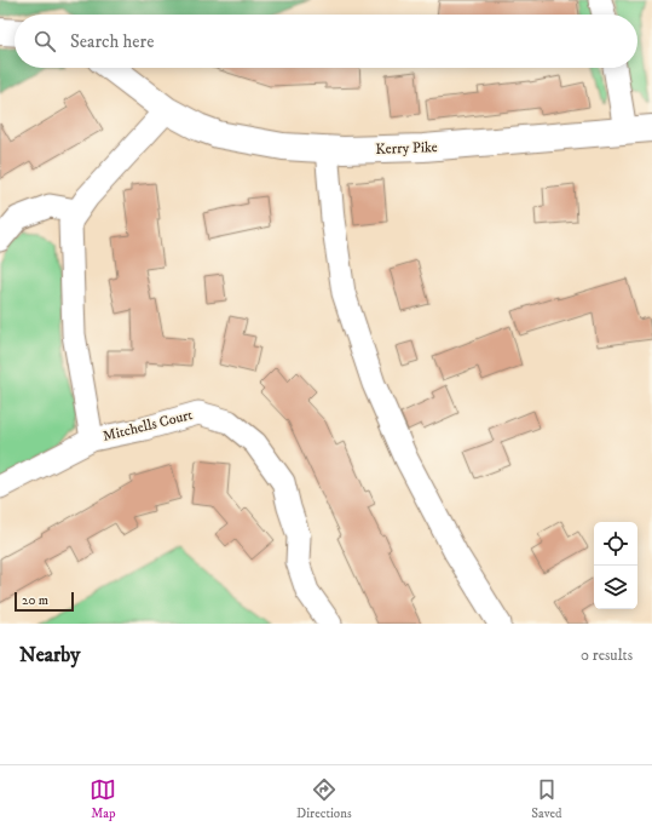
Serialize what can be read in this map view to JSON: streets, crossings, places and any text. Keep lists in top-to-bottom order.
{
  "streets": {
    "street": ["Kerry Pike", "Mitchells Court"]
  },
  "crossings": [
    ["Kerry Pike", "Mitchells Court"]
  ],
  "scale_bar": "20 m",
  "page": {
    "search": "Search here",
    "scale": "20 m",
    "heading": ["Nearby", "0 results"],
    "nav": ["Map", "Directions", "Saved"]
  }
}
